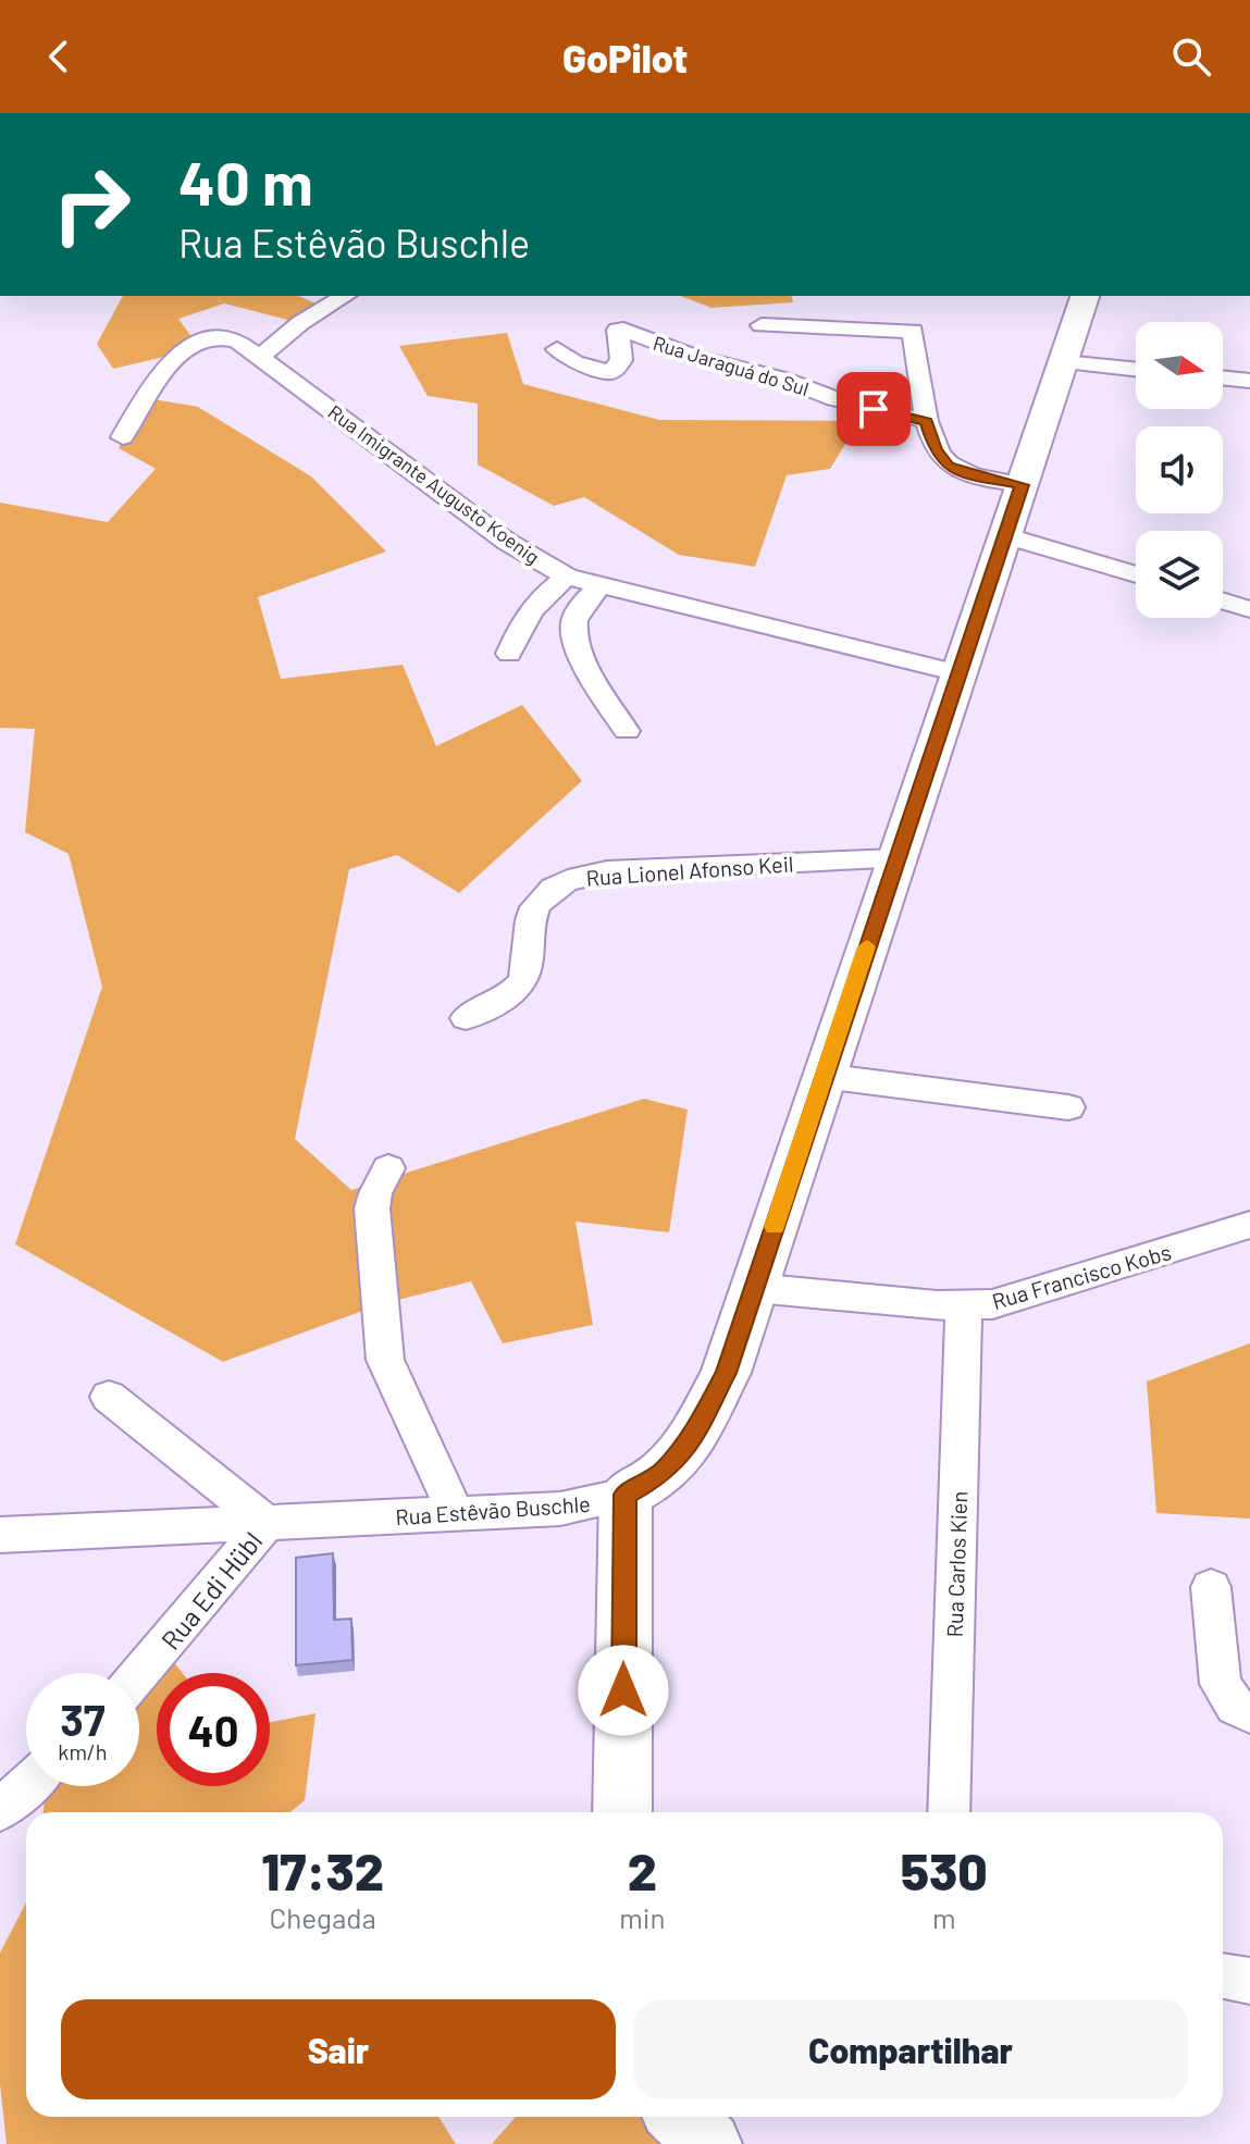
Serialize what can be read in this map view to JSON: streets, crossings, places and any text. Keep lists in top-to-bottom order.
{
  "streets": {
    "street": [
      "Rua Jaraguá do Sul",
      "Rua Imigrante Augusto Koenig",
      "Rua Lionel Afonso Keil",
      "Rua Francisco Kobs",
      "Rua Estêvão Buschle",
      "Rua Carlos Kien",
      "Rua Edi Hübl"
    ]
  },
  "crossings": [
    ["Rua Imigrante Augusto Koenig", "Rua Estêvão Buschle"],
    ["Rua Lionel Afonso Keil", "Rua Estêvão Buschle"],
    ["Rua Francisco Kobs", "Rua Estêvão Buschle"],
    ["Rua Francisco Kobs", "Rua Carlos Kien"],
    ["Rua Estêvão Buschle", "Rua Edi Hübl"]
  ],
  "north": "right",
  "page": {
    "header": "GoPilot",
    "turn": ["40 m", "Rua Estêvão Buschle"],
    "speed": "37 km/h",
    "limit": "40",
    "eta": [
      "17:32",
      "Chegada",
      "2",
      "min",
      "530",
      "m"
    ],
    "buttons": ["Sair", "Compartilhar"]
  }
}
